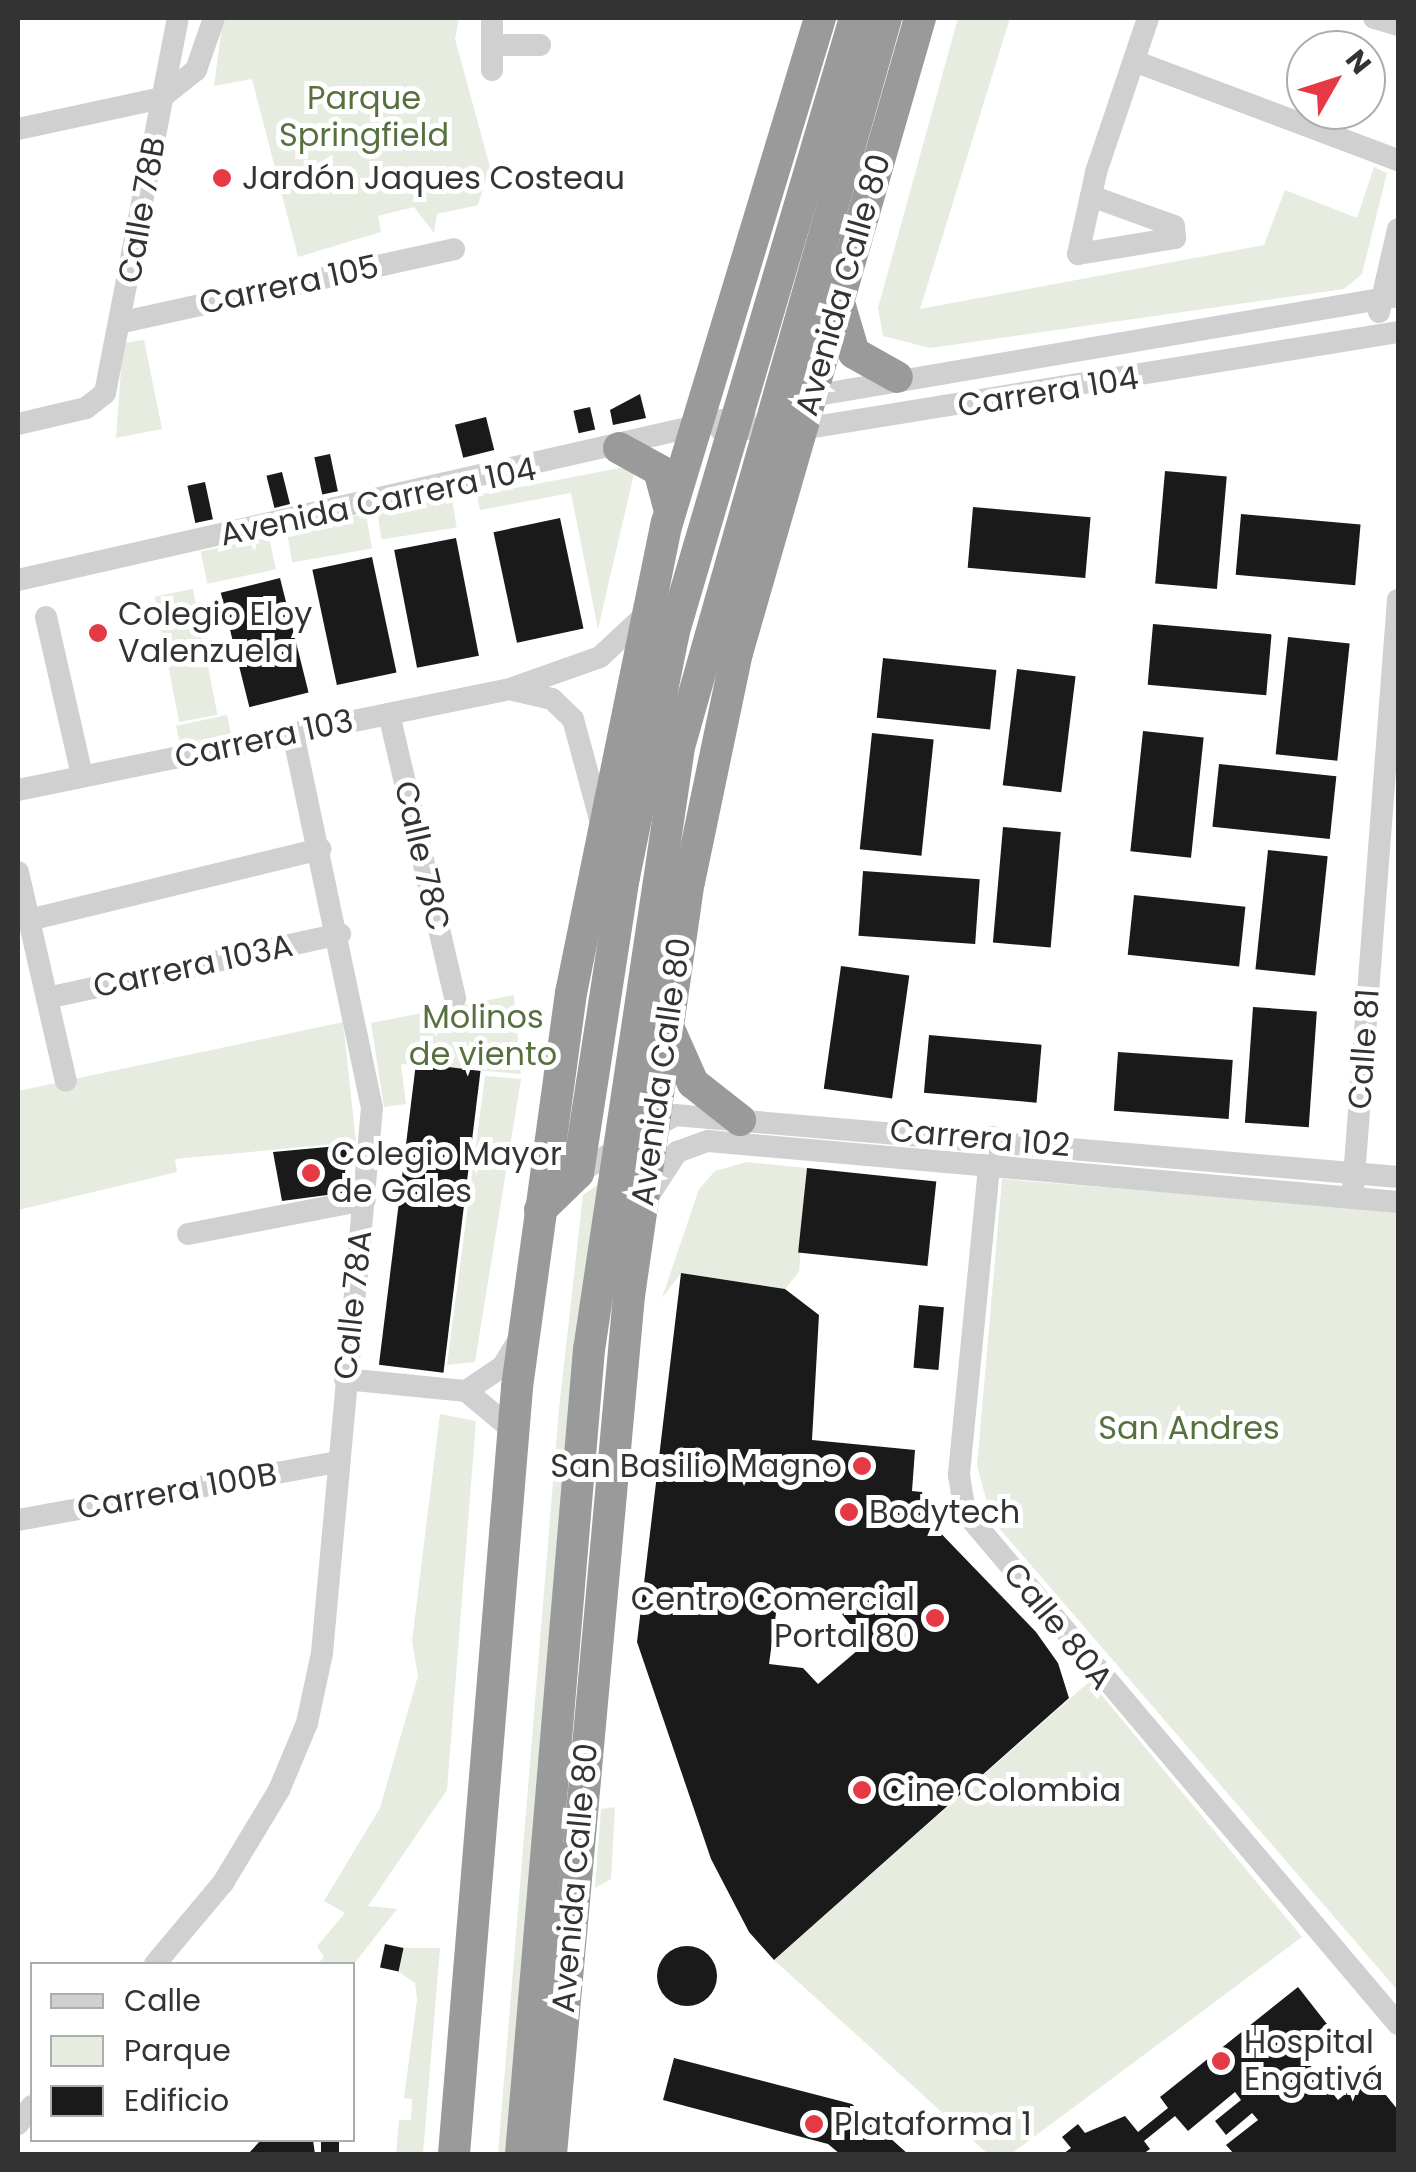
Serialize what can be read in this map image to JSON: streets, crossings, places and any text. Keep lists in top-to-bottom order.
{
  "streets": {
    "highway": ["Avenida Calle 80"],
    "street": [
      "Calle 78B",
      "Carrera 105",
      "Carrera 104",
      "Avenida Carrera 104",
      "Carrera 103",
      "Calle 78C",
      "Carrera 103A",
      "Calle 81",
      "Carrera 102",
      "Calle 78A",
      "Carrera 100B",
      "Calle 80A"
    ]
  },
  "crossings": [
    ["Calle 78B", "Carrera 105"],
    ["Avenida Calle 80", "Carrera 104"],
    ["Avenida Calle 80", "Carrera 102"],
    ["Carrera 104", "Avenida Carrera 104"],
    ["Carrera 103", "Calle 78C"],
    ["Carrera 103", "Calle 78A"],
    ["Carrera 103A", "Calle 78A"],
    ["Calle 81", "Carrera 102"],
    ["Carrera 102", "Calle 80A"],
    ["Calle 78A", "Carrera 100B"]
  ],
  "parks": ["Parque Springfield", "Molinos de viento", "San Andres"],
  "places": [
    "Jardón Jaques Costeau",
    "Colegio Eloy Valenzuela",
    "Colegio Mayor de Gales",
    "San Basilio Magno",
    "Bodytech",
    "Centro Comercial Portal 80",
    "Cine Colombia",
    "Hospital Engativá",
    "Plataforma 1"
  ],
  "legend": ["Calle", "Parque", "Edificio"],
  "north": "top right"
}
